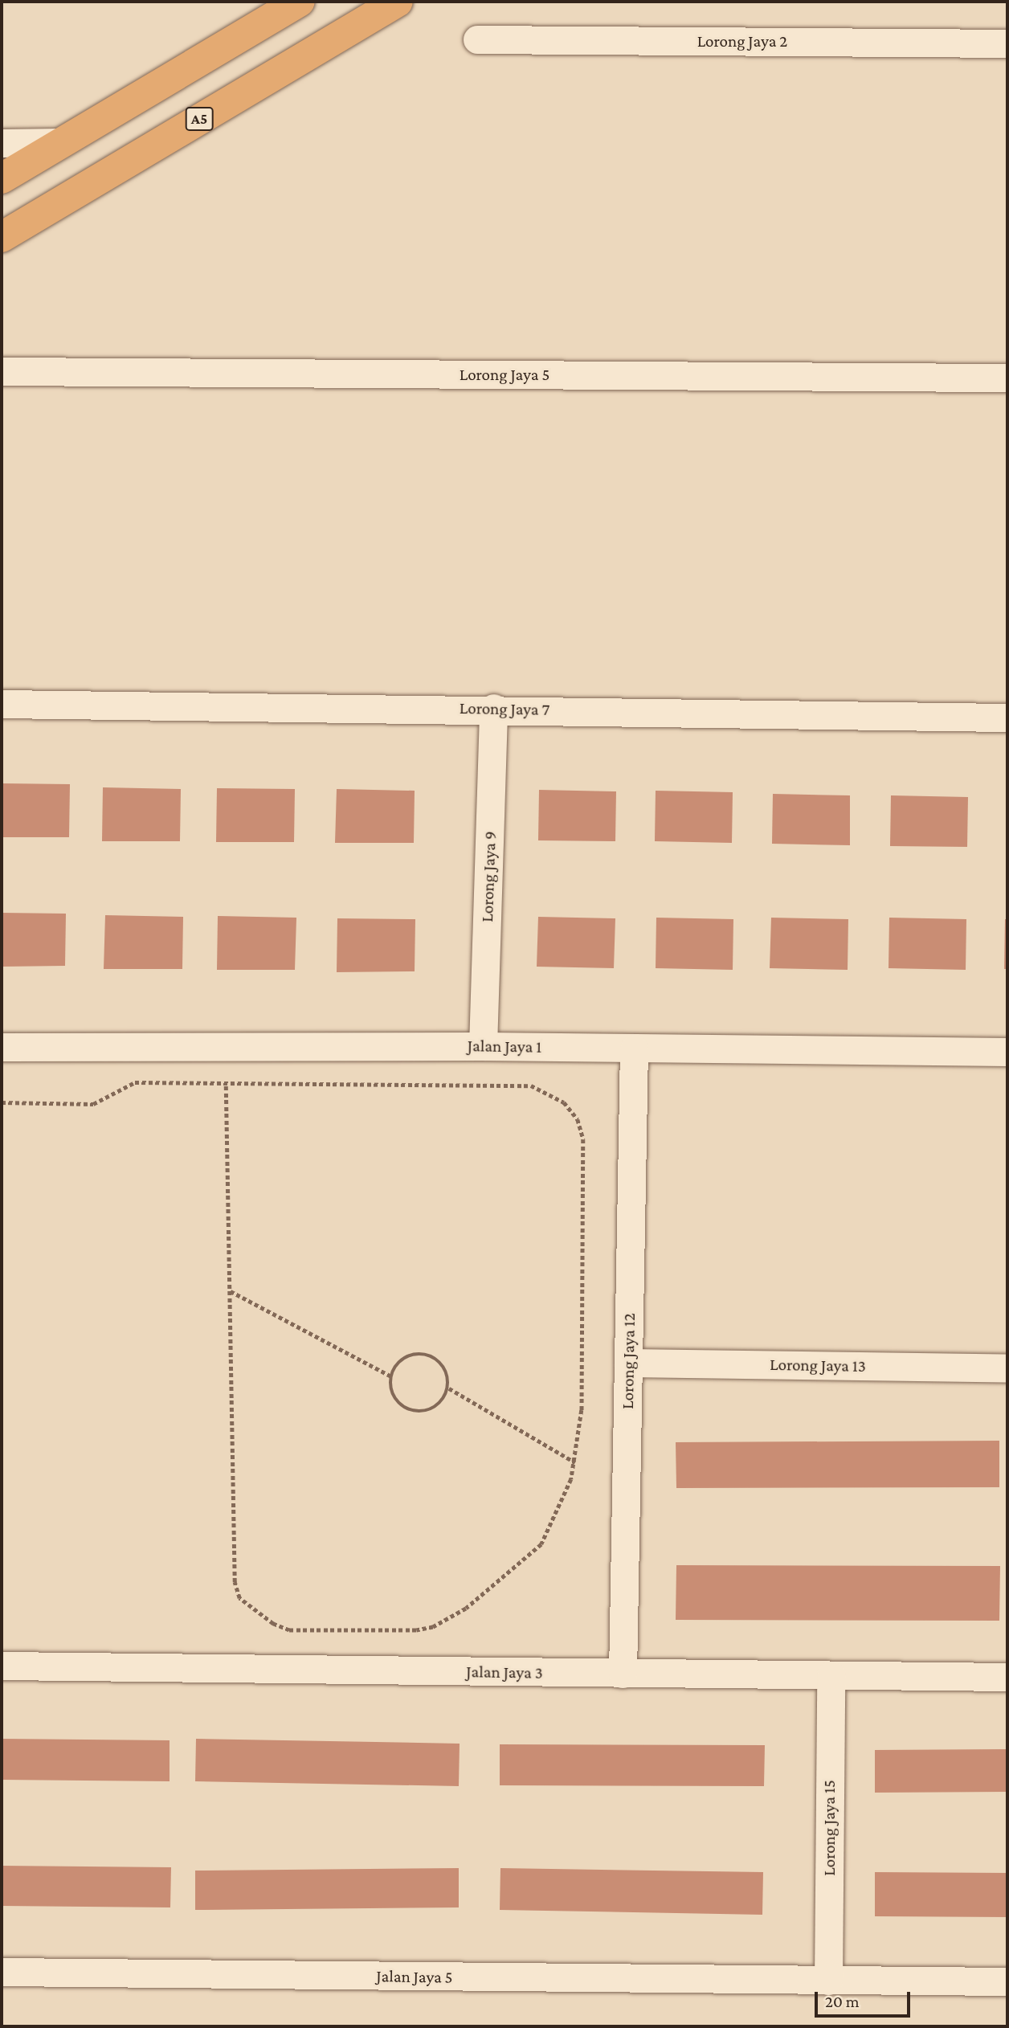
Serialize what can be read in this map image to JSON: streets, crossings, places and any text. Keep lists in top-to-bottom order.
{
  "streets": {
    "highway": ["A5"],
    "street": [
      "Lorong Jaya 2",
      "Lorong Jaya 5",
      "Lorong Jaya 7",
      "Lorong Jaya 9",
      "Jalan Jaya 1",
      "Lorong Jaya 12",
      "Lorong Jaya 13",
      "Jalan Jaya 3",
      "Lorong Jaya 15",
      "Jalan Jaya 5"
    ]
  },
  "crossings": [
    ["Lorong Jaya 7", "Lorong Jaya 9"],
    ["Lorong Jaya 9", "Jalan Jaya 1"],
    ["Jalan Jaya 1", "Lorong Jaya 12"],
    ["Lorong Jaya 12", "Lorong Jaya 13"],
    ["Lorong Jaya 12", "Jalan Jaya 3"],
    ["Jalan Jaya 3", "Lorong Jaya 15"],
    ["Lorong Jaya 15", "Jalan Jaya 5"]
  ],
  "scale_bar": "20 m"
}
